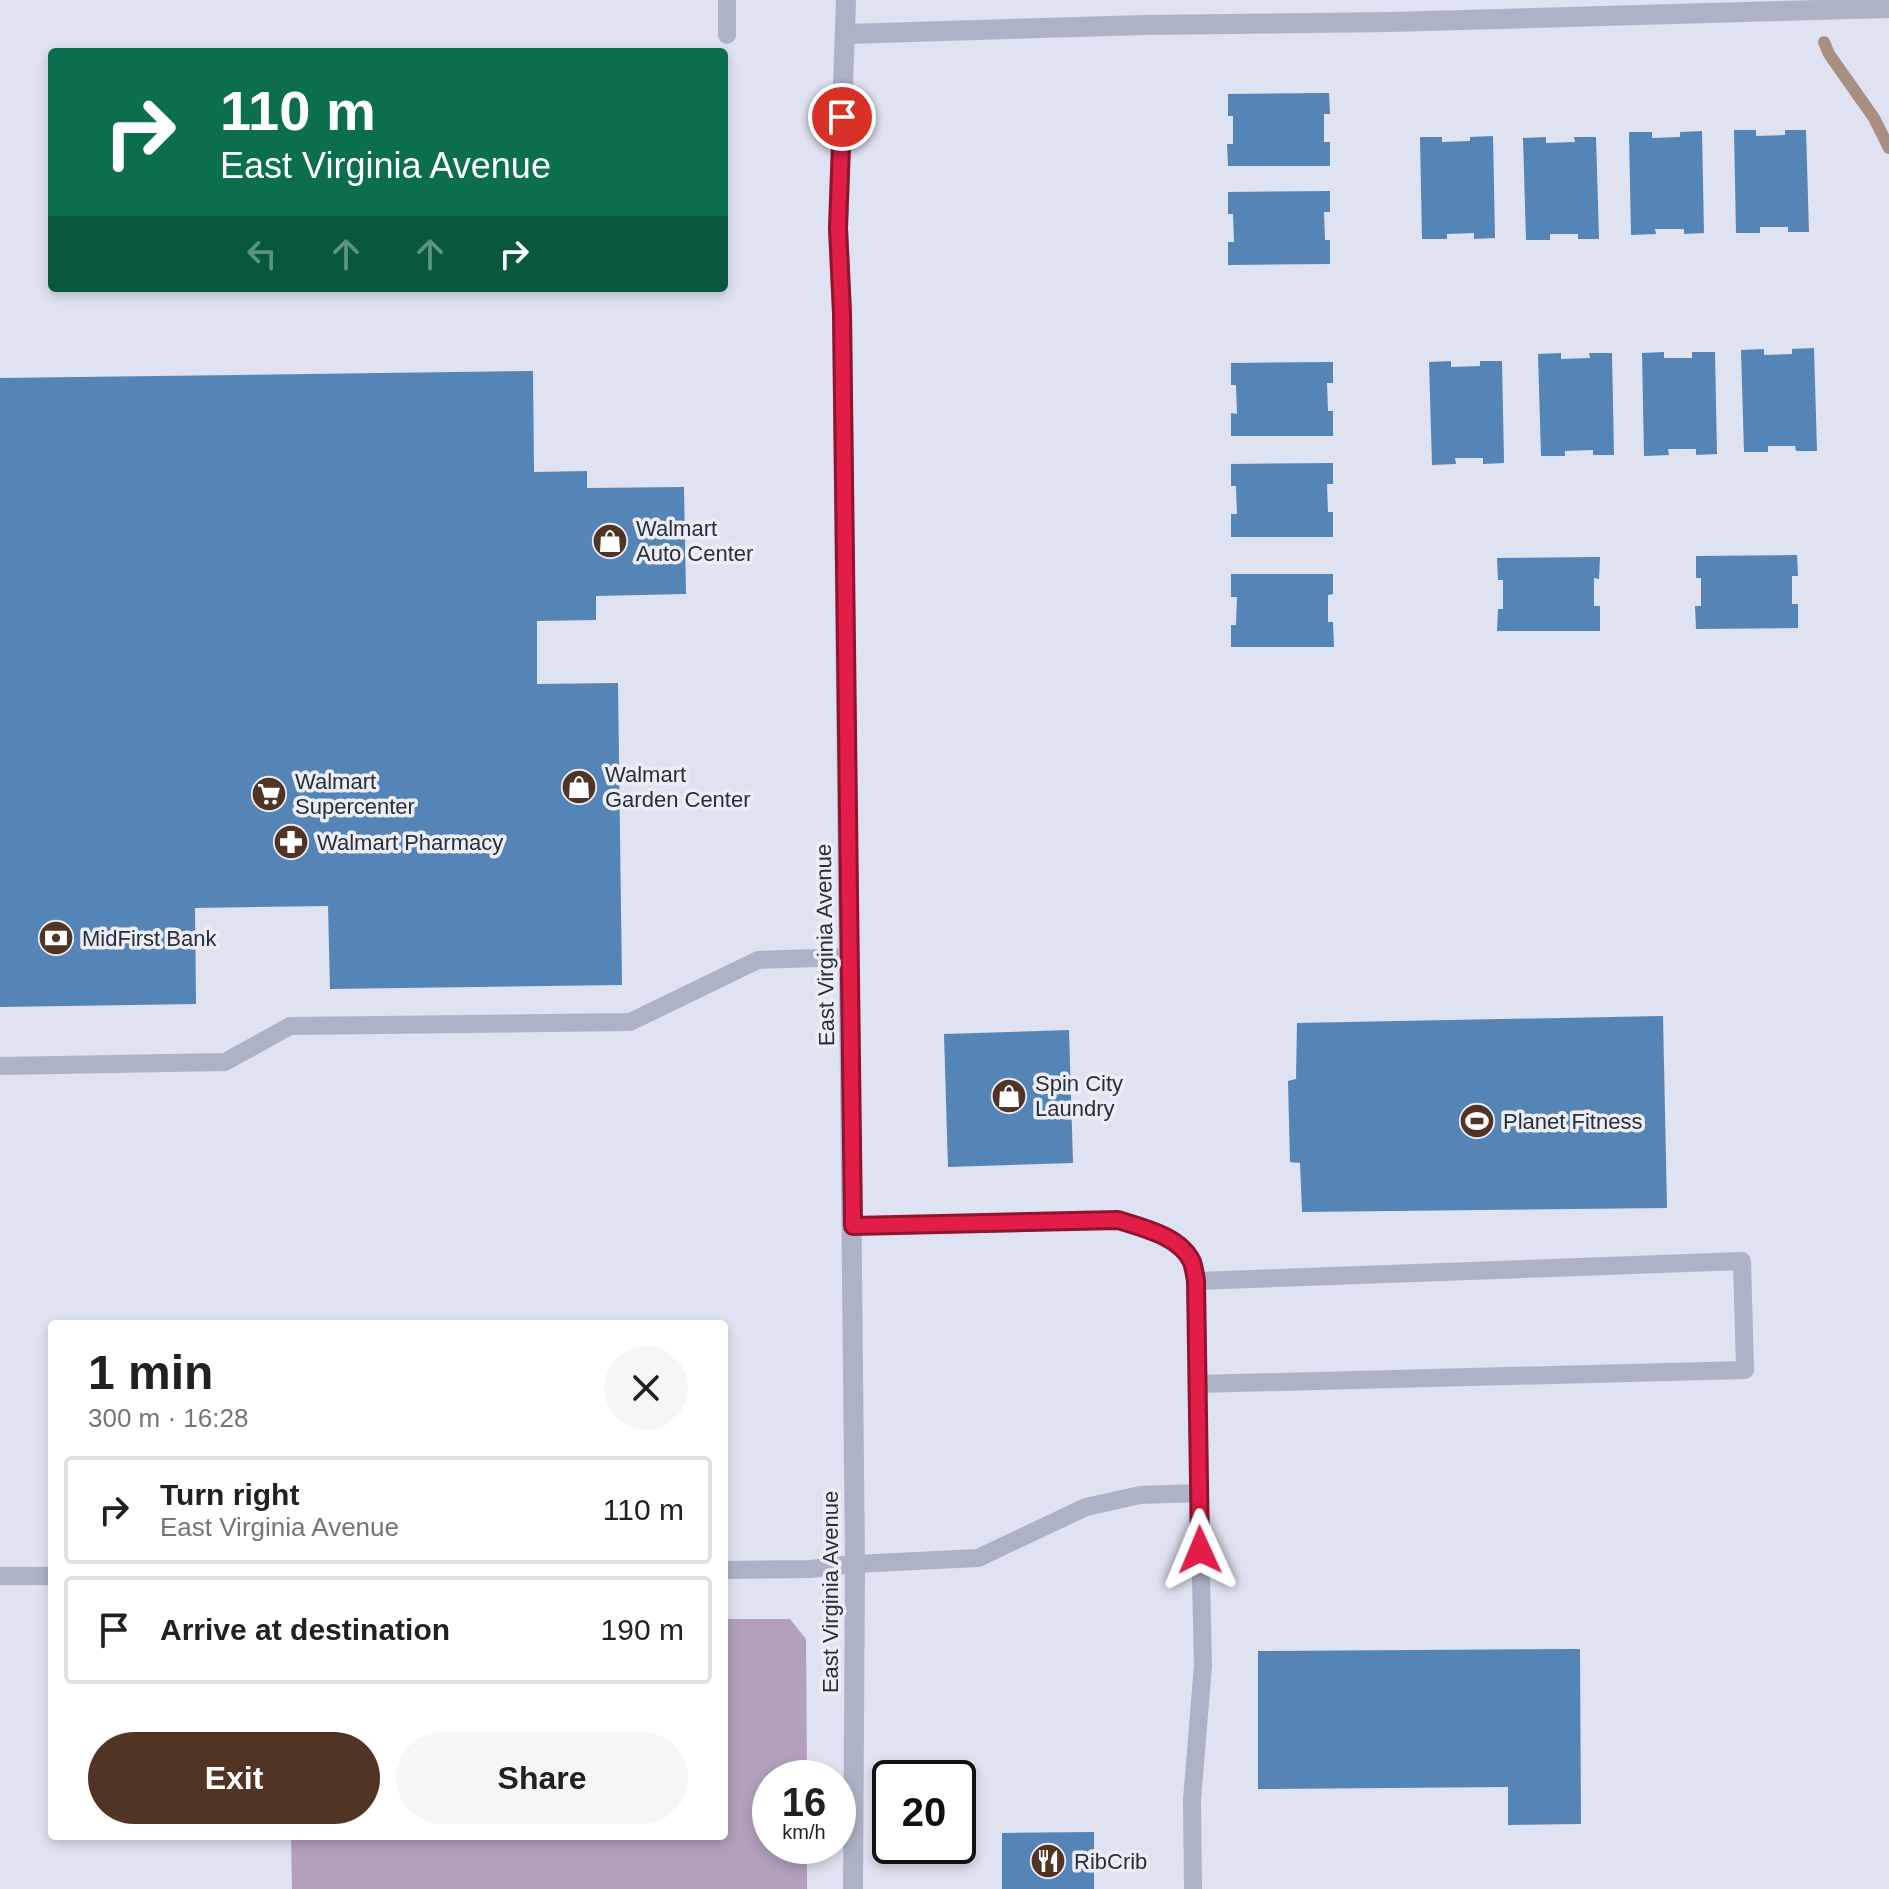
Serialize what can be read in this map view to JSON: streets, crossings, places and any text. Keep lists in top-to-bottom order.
{
  "streets": {
    "street": ["East Virginia Avenue"]
  },
  "places": {
    "shop": ["Walmart Auto Center", "Walmart Garden Center", "Spin City Laundry"],
    "supermarket": ["Walmart Supercenter"],
    "pharmacy": ["Walmart Pharmacy"],
    "bank": ["MidFirst Bank"],
    "sports": ["Planet Fitness"],
    "restaurant": ["RibCrib"]
  },
  "page": {
    "turn": ["110 m", "East Virginia Avenue"],
    "heading": ["1 min", "300 m · 16:28"],
    "list": [
      {
        "name": "Turn right",
        "note": "East Virginia Avenue",
        "value": "110 m"
      },
      {
        "name": "Arrive at destination",
        "value": "190 m"
      }
    ],
    "buttons": ["Exit", "Share"],
    "speed": "16 km/h",
    "limit": "20"
  }
}
